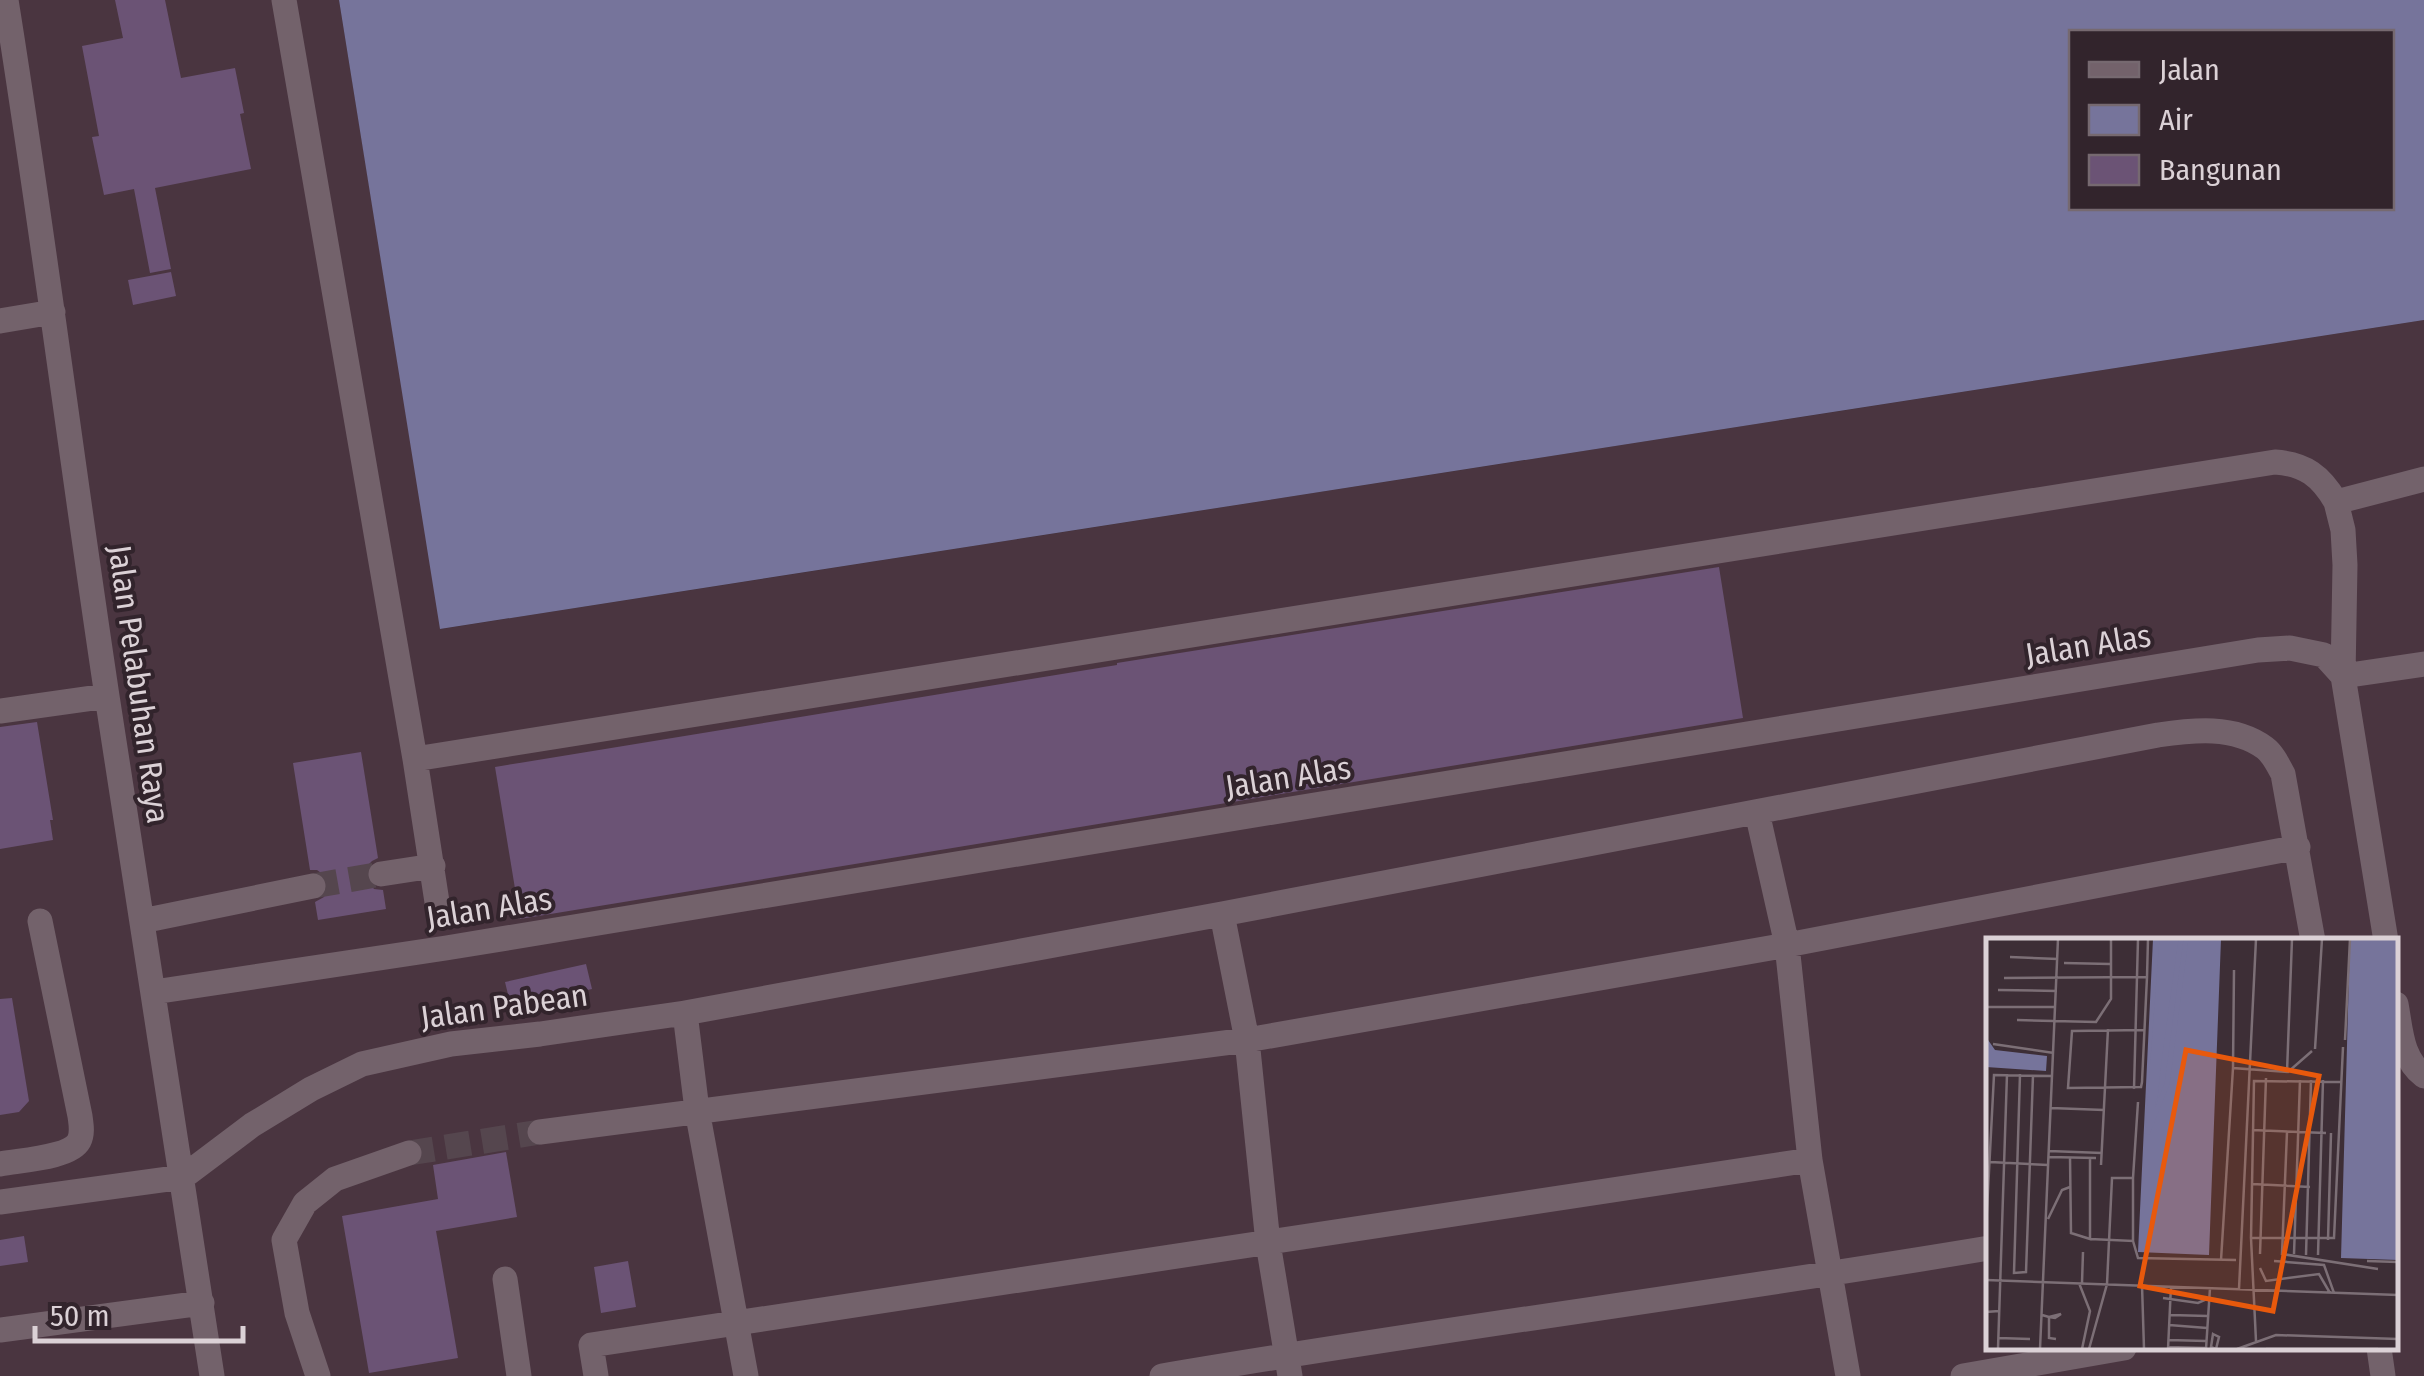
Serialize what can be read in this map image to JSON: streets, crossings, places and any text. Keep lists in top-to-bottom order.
{
  "streets": {
    "street": ["Jalan Alas", "Jalan Pelabuhan Raya", "Jalan Pabean"]
  },
  "crossings": [
    ["Jalan Alas", "Jalan Pelabuhan Raya"],
    ["Jalan Pelabuhan Raya", "Jalan Pabean"]
  ],
  "legend": ["Jalan", "Air", "Bangunan"],
  "scale_bar": "50 m"
}
